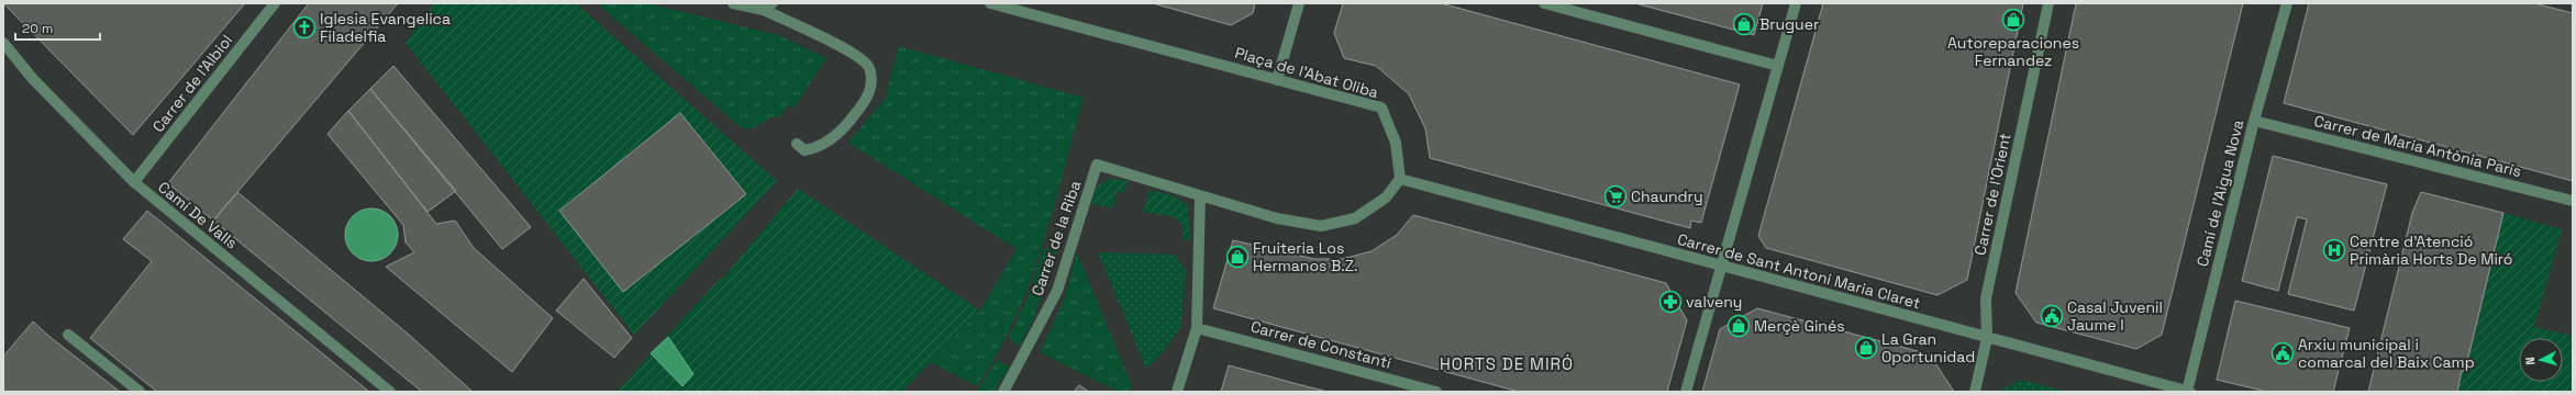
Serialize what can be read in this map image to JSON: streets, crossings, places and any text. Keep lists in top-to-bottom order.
{
  "streets": {
    "street": [
      "Plaça de l'Abat Oliba",
      "Carrer de l'Albiol",
      "Carrer de Maria Antònia París",
      "Camí de l'Aigua Nova",
      "Carrer de l'Orient",
      "Camí De Valls",
      "Carrer de la Riba",
      "Carrer de Sant Antoni Maria Claret",
      "Carrer de Constantí"
    ]
  },
  "crossings": [
    ["Plaça de l'Abat Oliba", "Carrer de Sant Antoni Maria Claret"],
    ["Carrer de l'Albiol", "Camí De Valls"],
    ["Carrer de Maria Antònia París", "Camí de l'Aigua Nova"],
    ["Camí de l'Aigua Nova", "Carrer de Sant Antoni Maria Claret"],
    ["Carrer de l'Orient", "Carrer de Sant Antoni Maria Claret"]
  ],
  "districts": ["HORTS DE MIRÓ"],
  "places": {
    "shop": [
      "Autoreparaciones Fernandez",
      "Bruguer",
      "Fruiteria Los Hermanos B.Z.",
      "Merçè Ginés",
      "La Gran Oportunidad"
    ],
    "church": ["Iglesia Evangelica Filadelfia"],
    "supermarket": ["Chaundry"],
    "hospital": ["Centre d'Atenció Primària Horts De Miró"],
    "pharmacy": ["valveny"],
    "public building": ["Casal Juvenil Jaume I", "Arxiu municipal i comarcal del Baix Camp"]
  },
  "scale_bar": "20 m",
  "north": "left"
}
